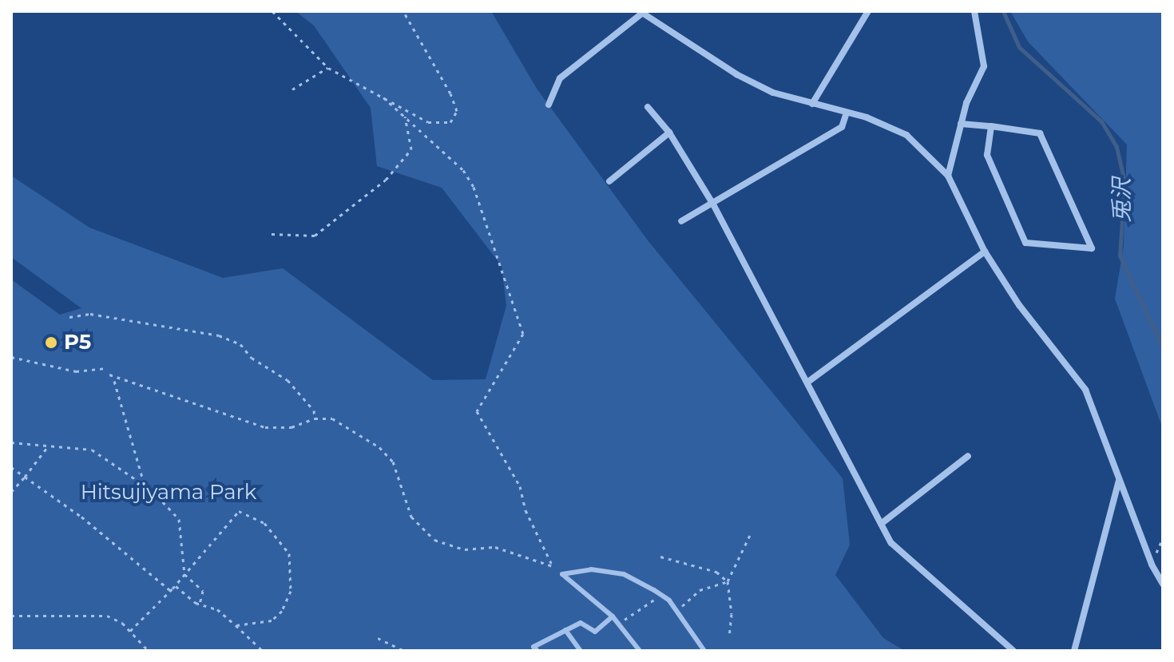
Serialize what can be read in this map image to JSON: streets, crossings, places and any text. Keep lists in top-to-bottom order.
{
  "water": ["兎沢"],
  "parks": ["Hitsujiyama Park"],
  "places": ["P5"]
}
